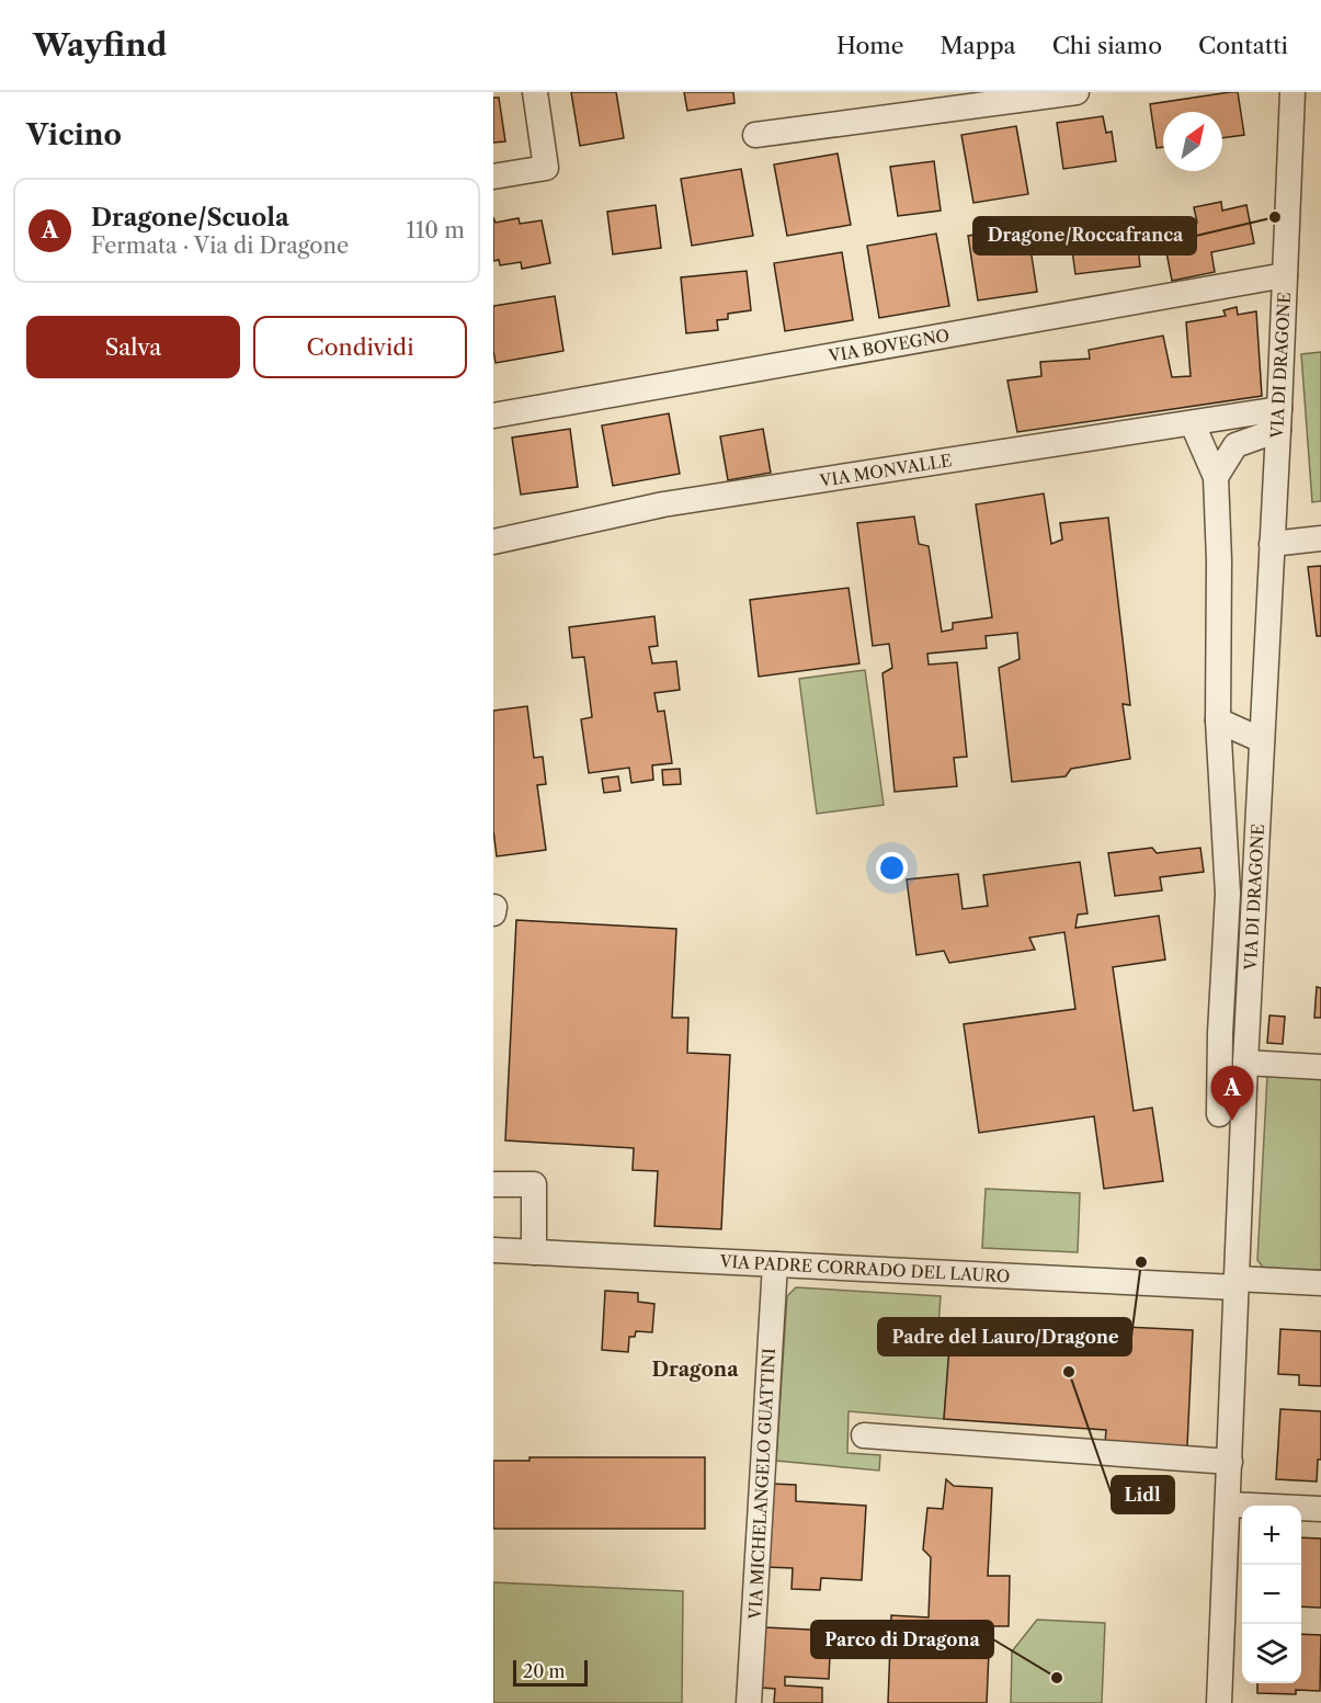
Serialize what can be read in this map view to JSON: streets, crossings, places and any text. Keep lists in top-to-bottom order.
{
  "streets": {
    "street": [
      "VIA BOVEGNO",
      "VIA DI DRAGONE",
      "VIA MONVALLE",
      "VIA PADRE CORRADO DEL LAURO",
      "VIA MICHELANGELO GUATTINI"
    ]
  },
  "crossings": [
    ["VIA BOVEGNO", "VIA DI DRAGONE"],
    ["VIA DI DRAGONE", "VIA MONVALLE"],
    ["VIA DI DRAGONE", "VIA PADRE CORRADO DEL LAURO"],
    ["VIA PADRE CORRADO DEL LAURO", "VIA MICHELANGELO GUATTINI"]
  ],
  "districts": ["Dragona"],
  "places": [
    "Dragone/Roccafranca",
    "Padre del Lauro/Dragone",
    "Lidl",
    "Parco di Dragona"
  ],
  "scale_bar": "20 m",
  "north": "top right",
  "page": {
    "header": "Wayfind",
    "nav": [
      "Home",
      "Mappa",
      "Chi siamo",
      "Contatti"
    ],
    "heading": "Vicino",
    "list": [
      {
        "mark": "A",
        "name": "Dragone/Scuola",
        "note": "Fermata · Via di Dragone",
        "value": "110 m"
      }
    ],
    "buttons": ["Salva", "Condividi"],
    "pins": "A",
    "map_buttons": ["+", "−"],
    "scale": "20 m"
  }
}
